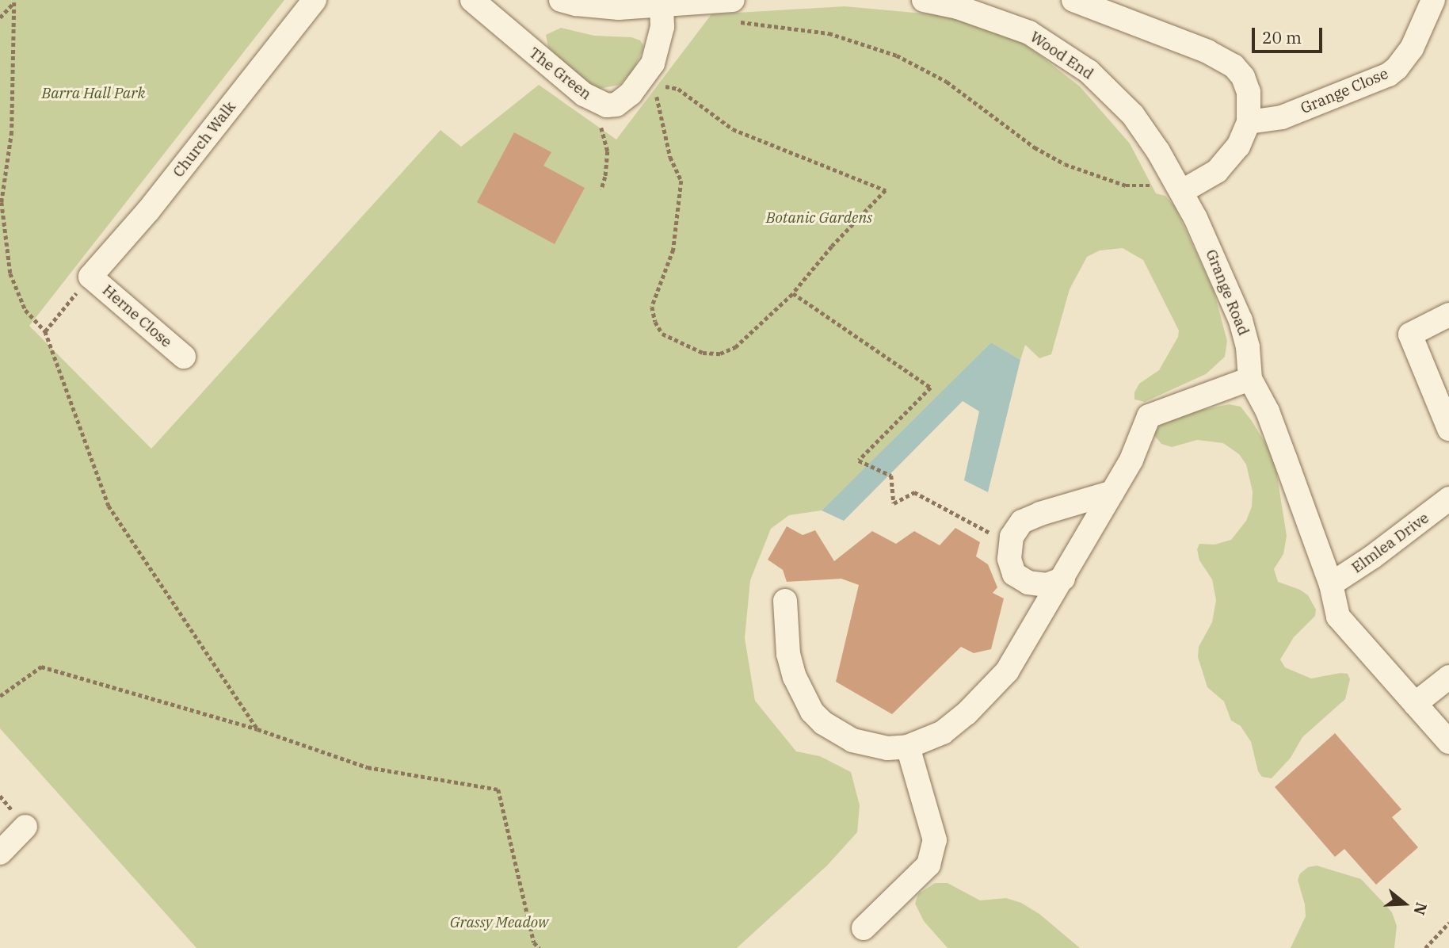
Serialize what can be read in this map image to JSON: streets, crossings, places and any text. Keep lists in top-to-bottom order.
{
  "streets": {
    "street": [
      "Wood End",
      "The Green",
      "Grange Close",
      "Church Walk",
      "Grange Road",
      "Herne Close",
      "Elmlea Drive"
    ]
  },
  "crossings": [
    ["Wood End", "Grange Road"],
    ["Church Walk", "Herne Close"],
    ["Grange Road", "Elmlea Drive"]
  ],
  "parks": ["Barra Hall Park", "Botanic Gardens", "Grassy Meadow"],
  "scale_bar": "20 m",
  "north": "right"
}
